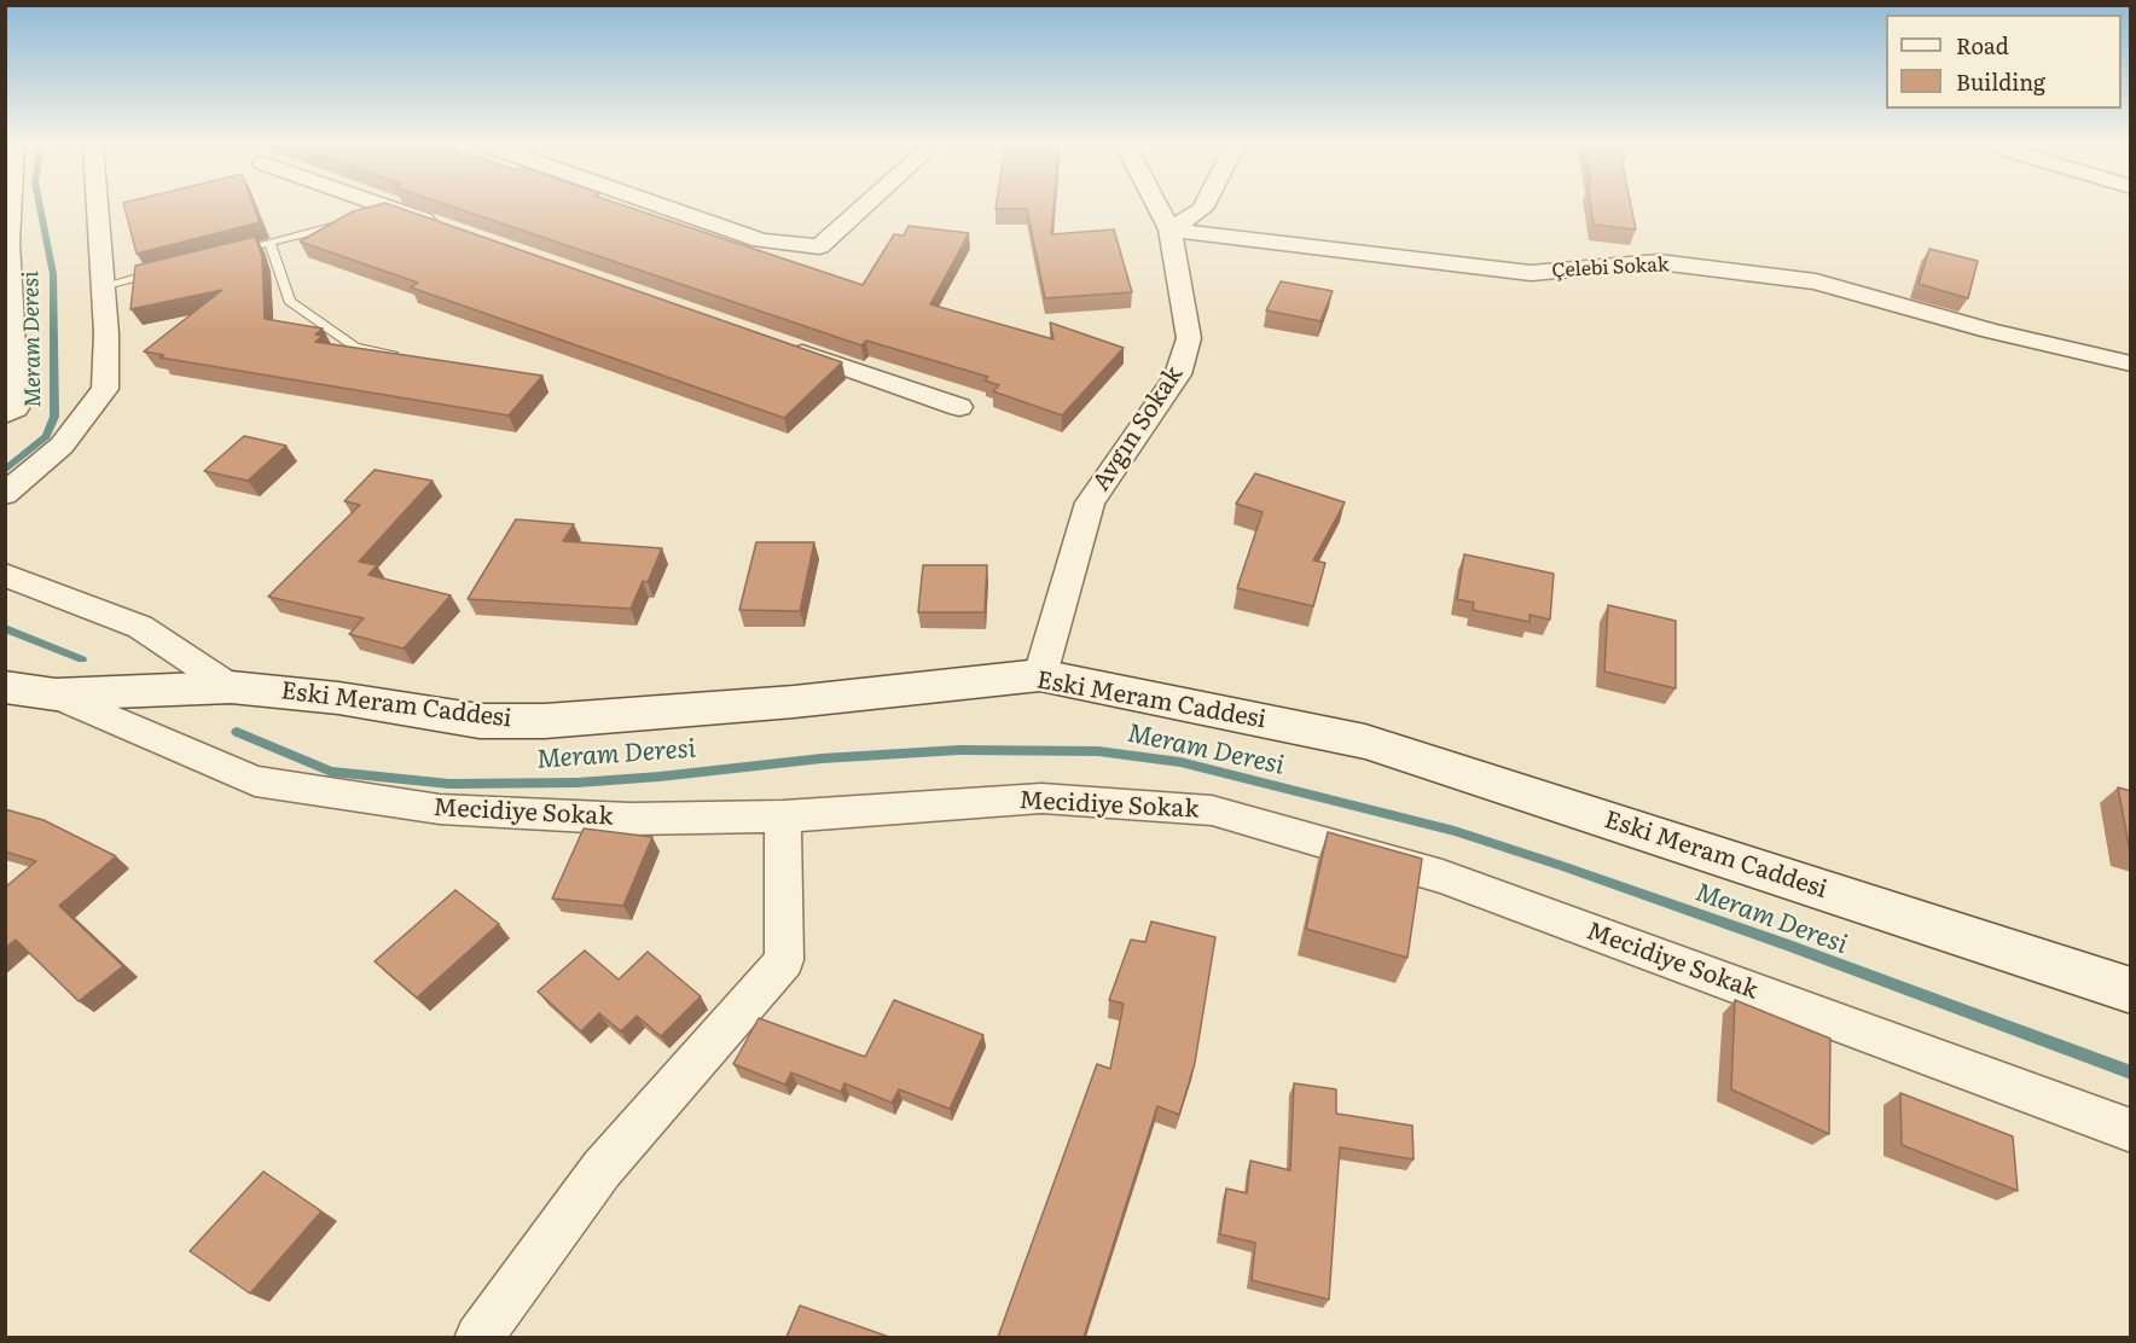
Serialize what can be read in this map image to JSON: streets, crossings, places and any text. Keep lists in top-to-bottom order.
{
  "streets": {
    "street": [
      "Çelebi Sokak",
      "Avgın Sokak",
      "Eski Meram Caddesi",
      "Mecidiye Sokak"
    ]
  },
  "crossings": [
    ["Çelebi Sokak", "Avgın Sokak"],
    ["Avgın Sokak", "Eski Meram Caddesi"],
    ["Eski Meram Caddesi", "Mecidiye Sokak"]
  ],
  "water": ["Meram Deresi"],
  "legend": ["Road", "Building"]
}
